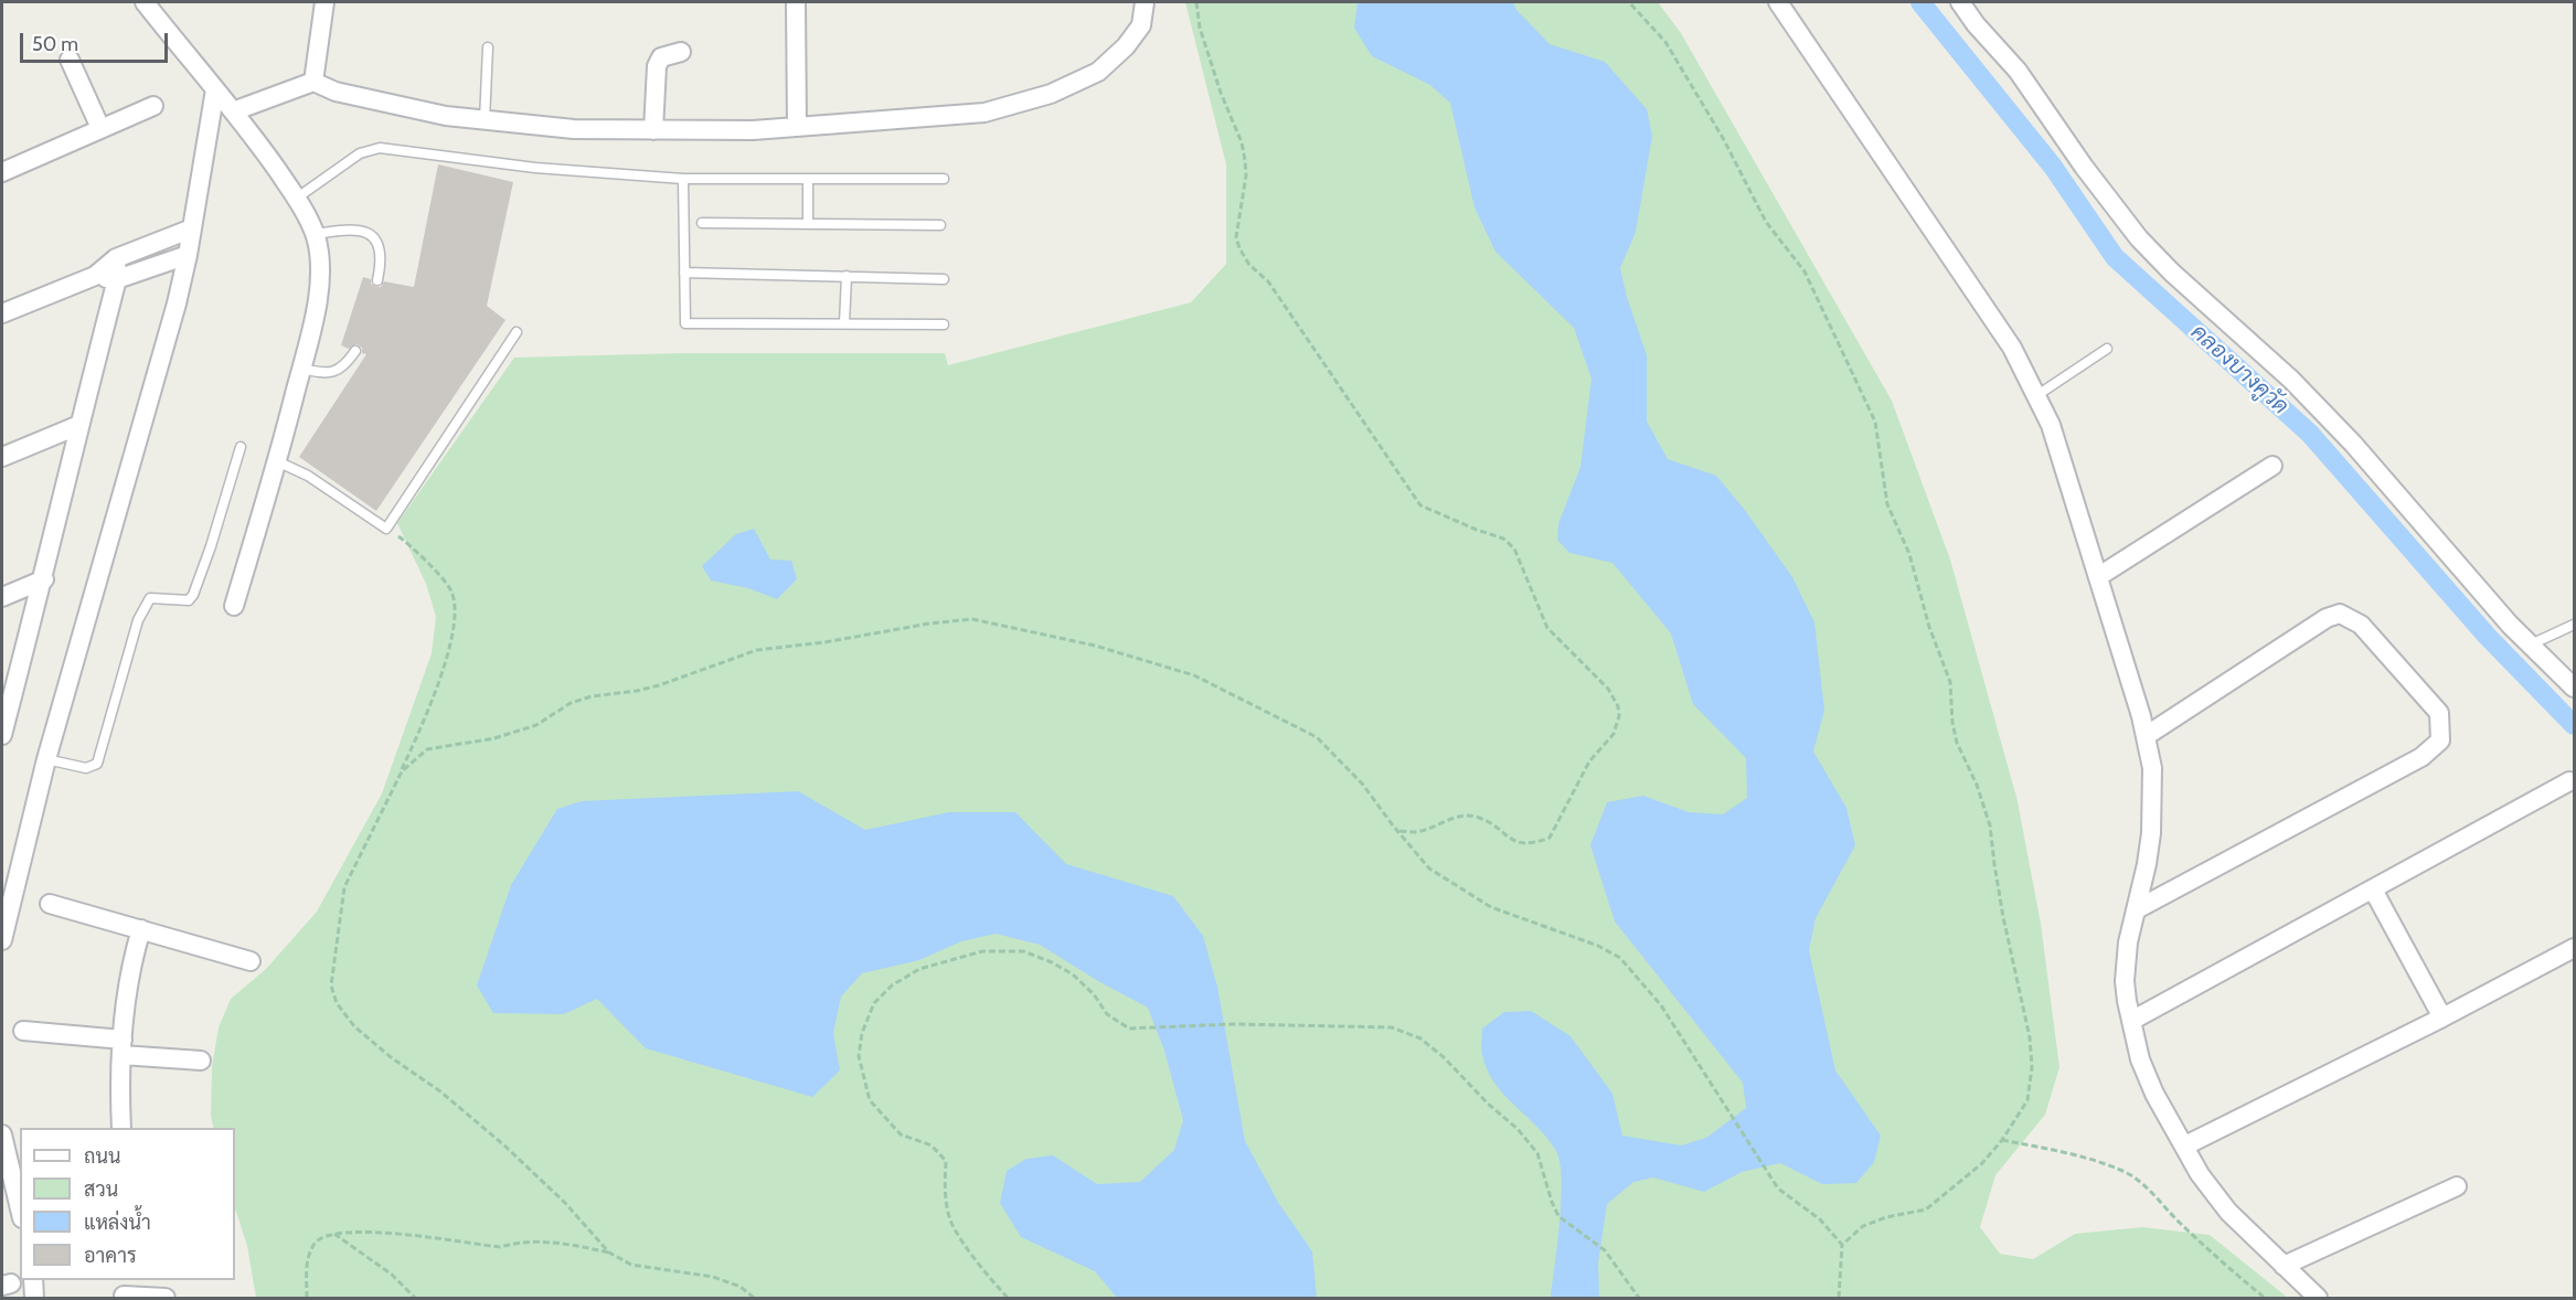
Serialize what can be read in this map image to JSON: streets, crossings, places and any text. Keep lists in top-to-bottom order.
{
  "water": ["คลองบางคูวัด"],
  "legend": [
    "ถนน",
    "สวน",
    "แหล่งน้ำ",
    "อาคาร"
  ],
  "scale_bar": "50 m"
}
